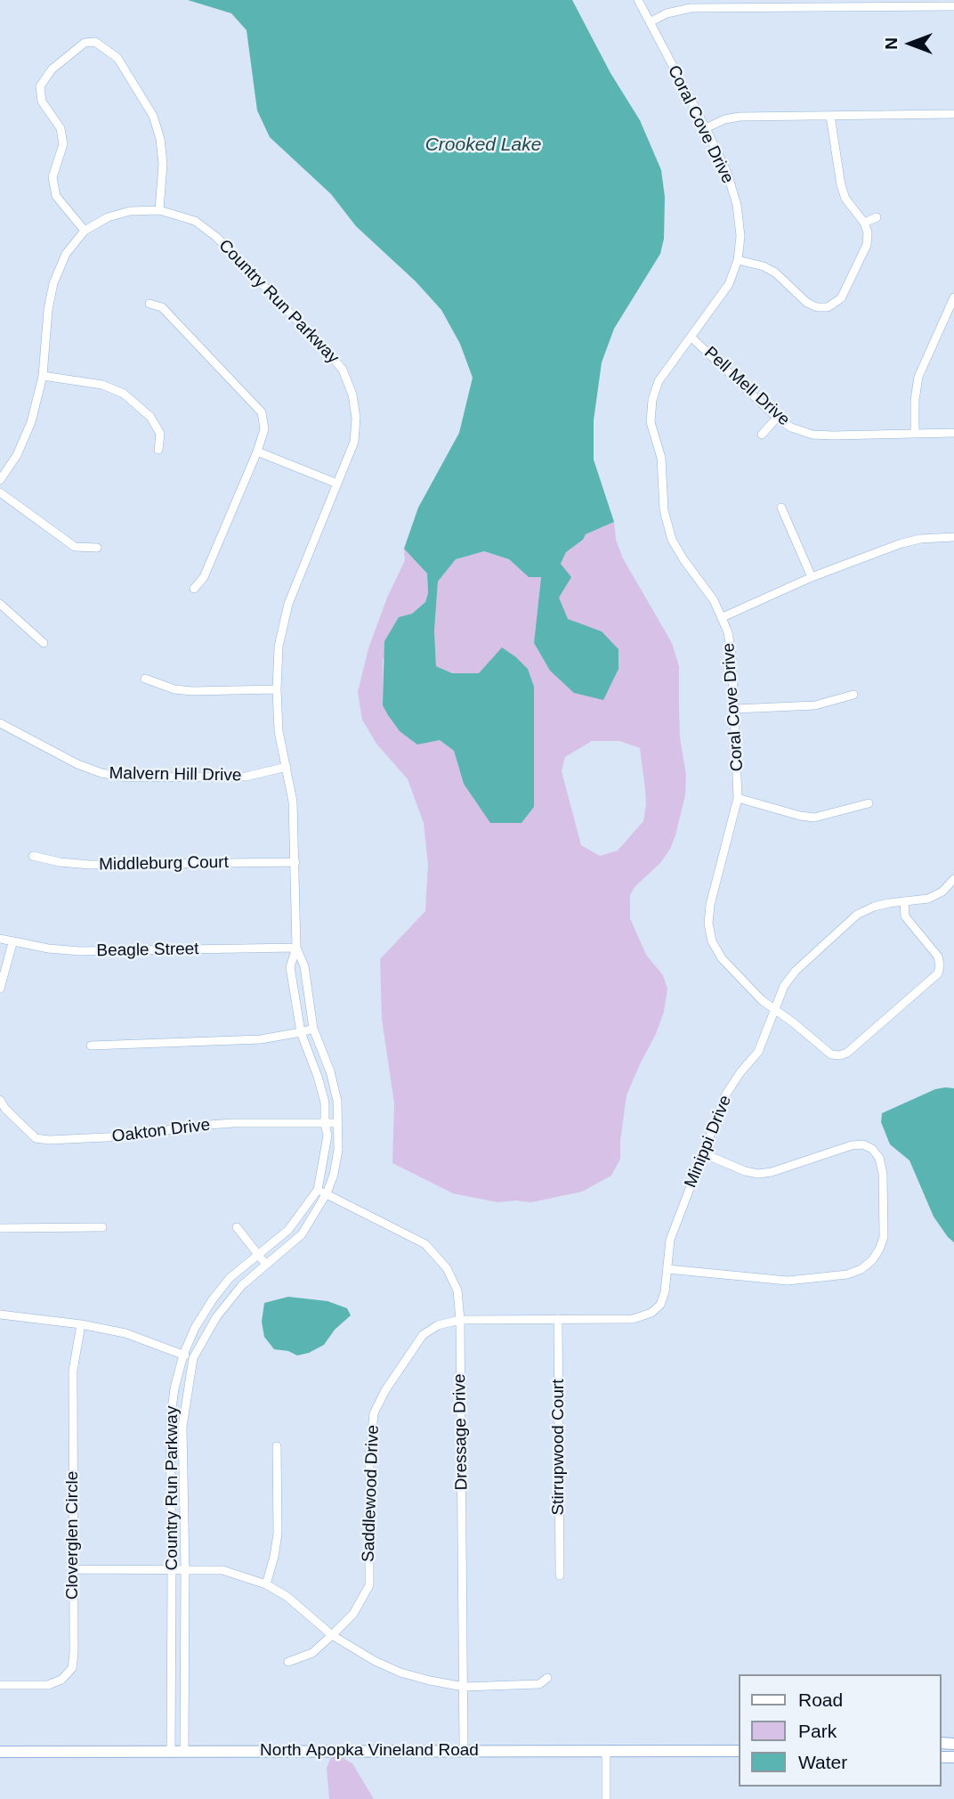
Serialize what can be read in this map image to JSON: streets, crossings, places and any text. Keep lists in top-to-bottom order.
{
  "streets": {
    "main road": ["North Apopka Vineland Road"],
    "street": [
      "Coral Cove Drive",
      "Country Run Parkway",
      "Pell Mell Drive",
      "Malvern Hill Drive",
      "Middleburg Court",
      "Beagle Street",
      "Oakton Drive",
      "Minippi Drive",
      "Dressage Drive",
      "Stirrupwood Court",
      "Saddlewood Drive",
      "Cloverglen Circle"
    ]
  },
  "crossings": [
    ["Coral Cove Drive", "Pell Mell Drive"],
    ["Coral Cove Drive", "Minippi Drive"],
    ["Country Run Parkway", "Malvern Hill Drive"],
    ["Country Run Parkway", "Middleburg Court"],
    ["Country Run Parkway", "Beagle Street"],
    ["Country Run Parkway", "Oakton Drive"],
    ["Country Run Parkway", "Dressage Drive"],
    ["Country Run Parkway", "North Apopka Vineland Road"],
    ["Minippi Drive", "Saddlewood Drive"],
    ["Dressage Drive", "Saddlewood Drive"],
    ["Dressage Drive", "North Apopka Vineland Road"],
    ["Stirrupwood Court", "Saddlewood Drive"]
  ],
  "water": ["Crooked Lake"],
  "legend": ["Road", "Park", "Water"],
  "north": "left"
}
